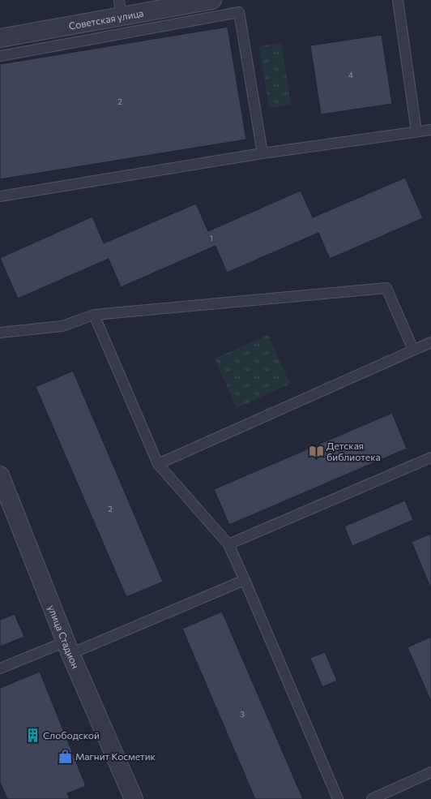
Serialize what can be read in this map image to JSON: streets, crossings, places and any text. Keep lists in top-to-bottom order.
{
  "streets": {
    "street": ["Советская улица", "улица Стадион"]
  },
  "places": {
    "library": ["Детская библиотека"],
    "building": ["Слободской"],
    "shop": ["Магнит Косметик"]
  },
  "house_numbers": [
    "4",
    "2",
    "1",
    "2",
    "3"
  ]
}
